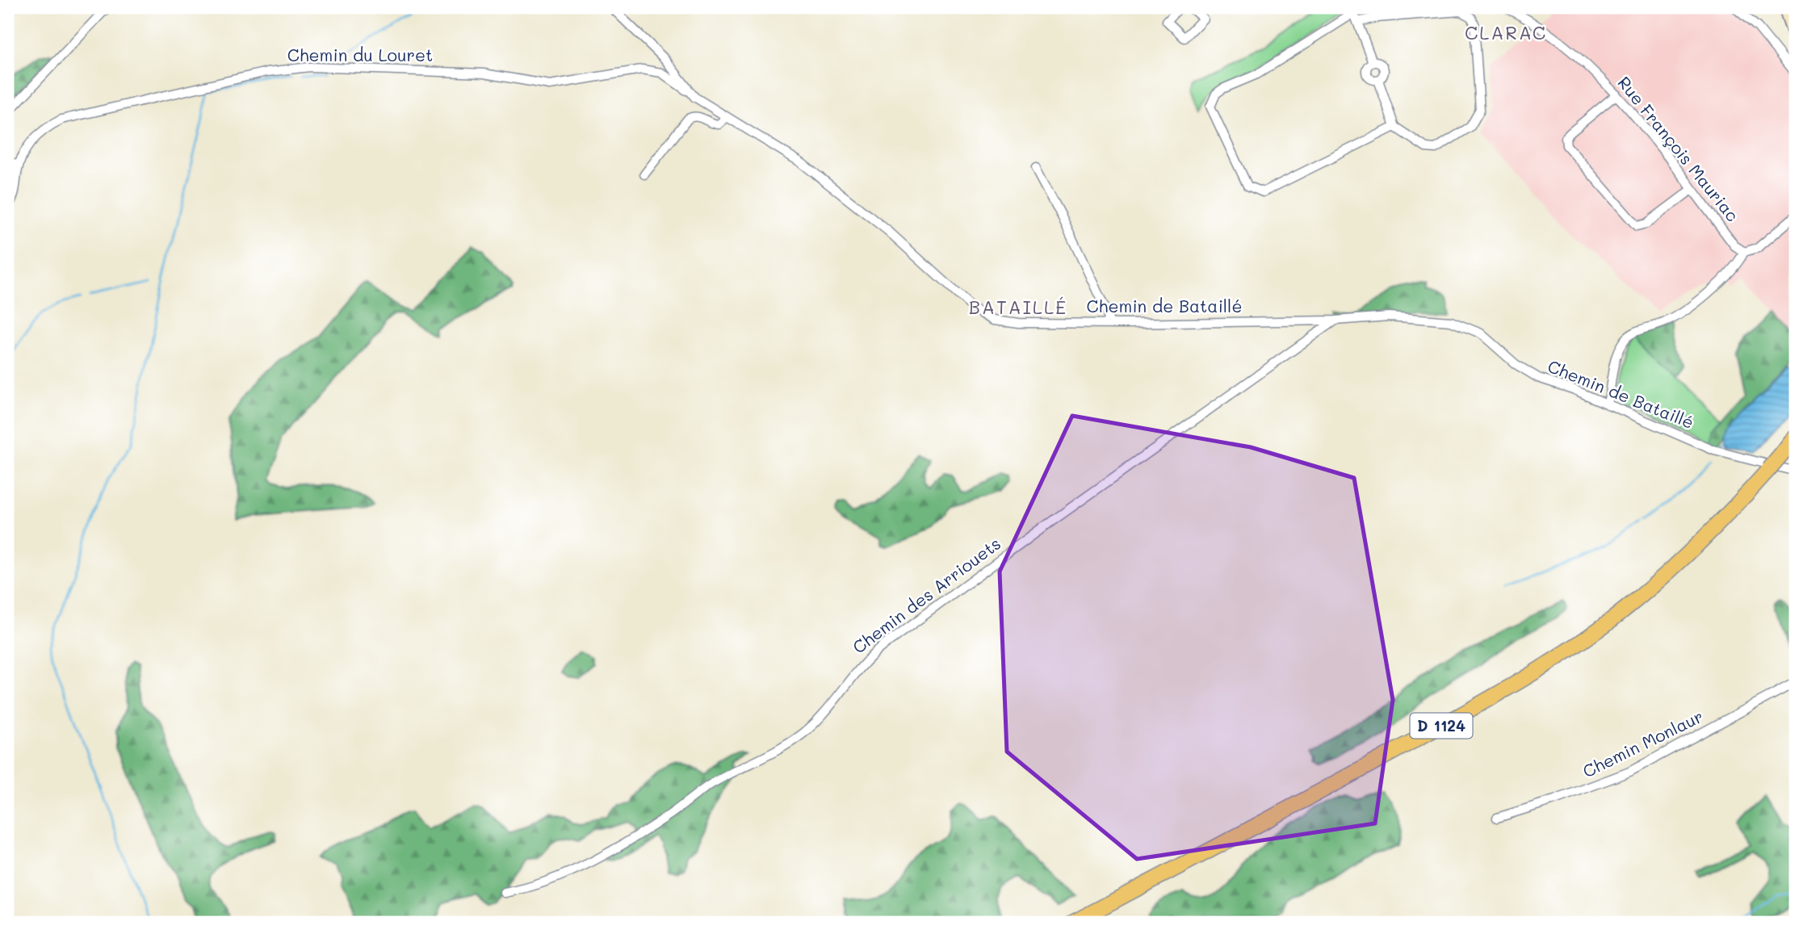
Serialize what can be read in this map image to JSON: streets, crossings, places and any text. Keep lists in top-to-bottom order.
{
  "streets": {
    "highway": ["D 1124"],
    "street": [
      "Chemin du Louret",
      "Rue François Mauriac",
      "Chemin de Bataillé",
      "Chemin des Arriouets",
      "Chemin Monlaur"
    ]
  },
  "crossings": [
    ["Chemin du Louret", "Chemin de Bataillé"],
    ["Chemin de Bataillé", "Chemin des Arriouets"]
  ],
  "districts": ["CLARAC", "BATAILLÉ"]
}
